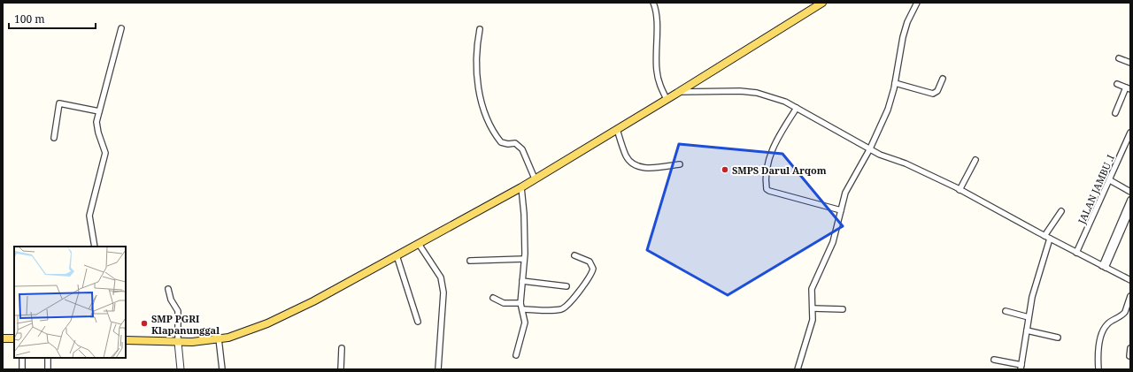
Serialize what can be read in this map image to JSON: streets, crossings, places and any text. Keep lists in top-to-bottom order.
{
  "streets": {
    "street": ["JALAN JAMBU .I"]
  },
  "places": ["SMPS Darul Arqom", "SMP PGRI Klapanunggal"],
  "scale_bar": "100 m"
}
